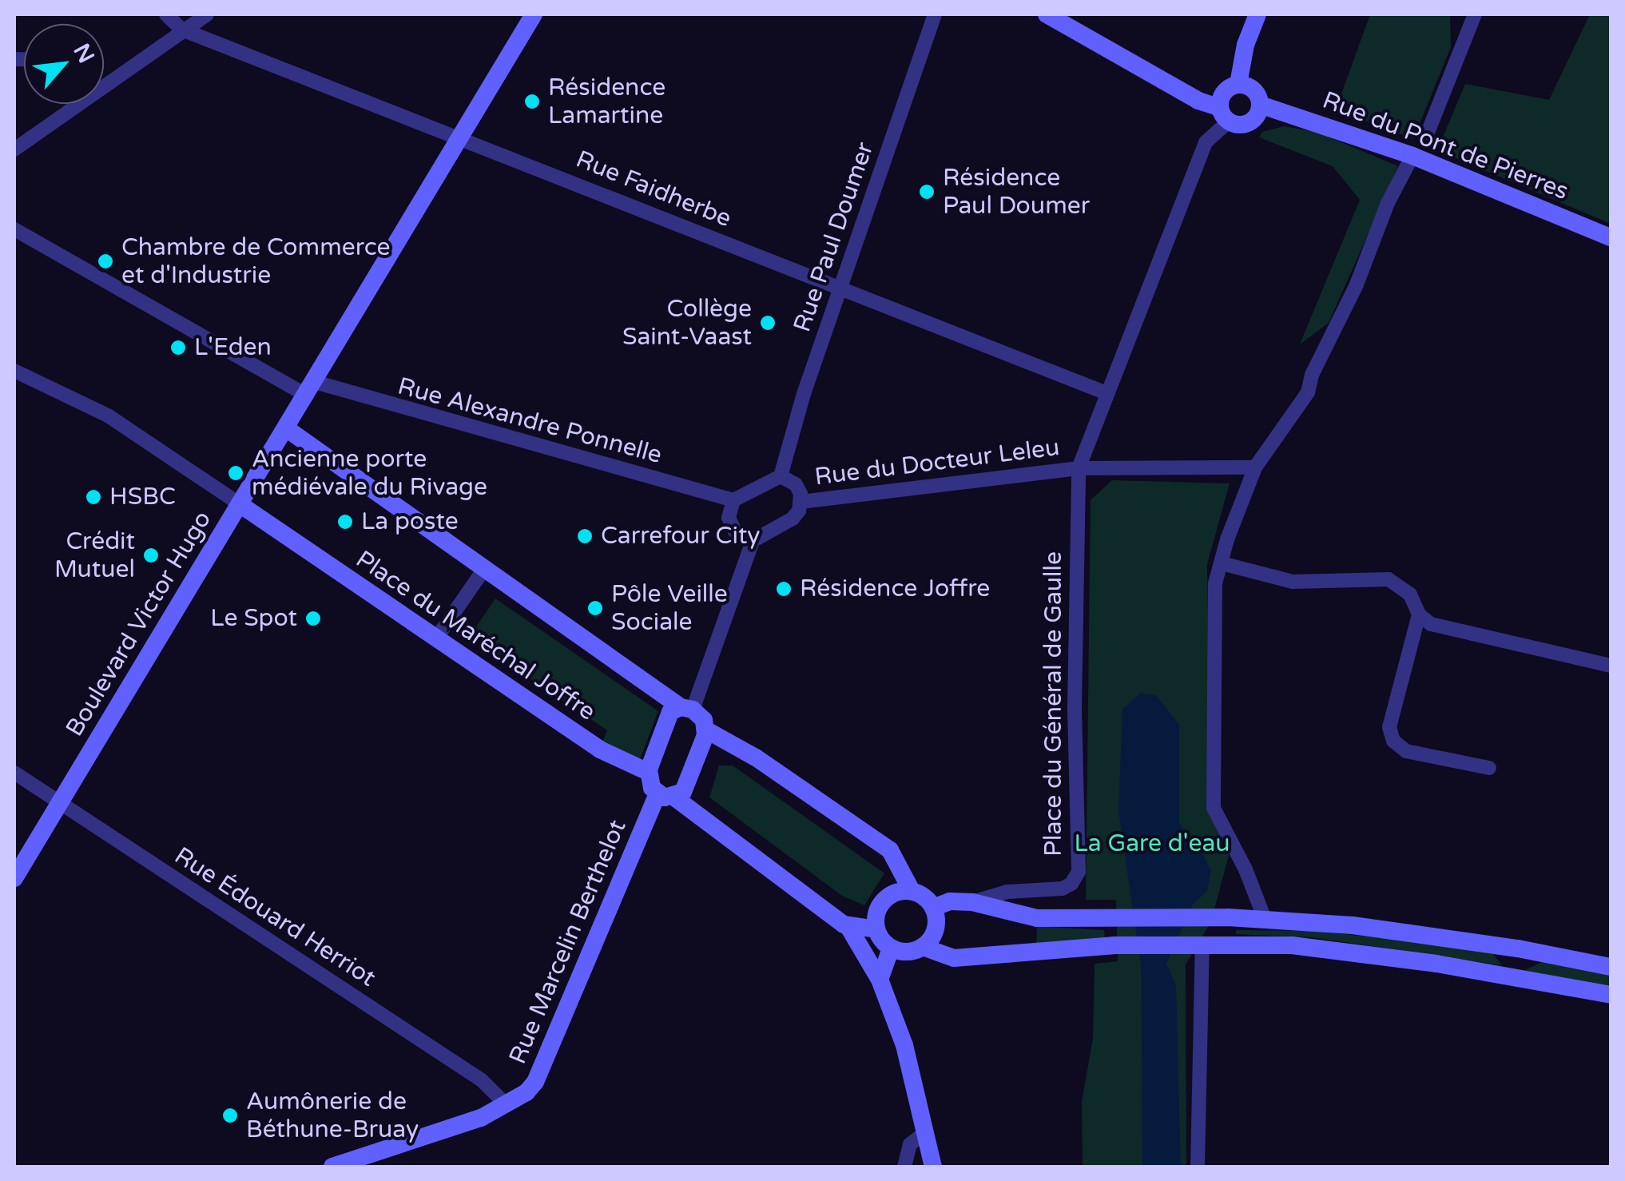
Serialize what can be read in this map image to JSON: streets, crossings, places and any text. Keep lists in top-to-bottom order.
{
  "streets": {
    "main road": [
      "Rue du Pont de Pierres",
      "Boulevard Victor Hugo",
      "Place du Maréchal Joffre",
      "Rue Marcelin Berthelot"
    ],
    "street": [
      "Rue Faidherbe",
      "Rue Paul Doumer",
      "Rue Alexandre Ponnelle",
      "Rue du Docteur Leleu",
      "Place du Général de Gaulle",
      "Rue Édouard Herriot"
    ]
  },
  "crossings": [
    ["Rue du Pont de Pierres", "Place du Général de Gaulle"],
    ["Rue Faidherbe", "Rue Paul Doumer"],
    ["Rue Faidherbe", "Boulevard Victor Hugo"],
    ["Rue Faidherbe", "Place du Général de Gaulle"],
    ["Rue Paul Doumer", "Rue Alexandre Ponnelle"],
    ["Rue Paul Doumer", "Rue du Docteur Leleu"],
    ["Rue Alexandre Ponnelle", "Rue du Docteur Leleu"],
    ["Rue Alexandre Ponnelle", "Boulevard Victor Hugo"],
    ["Rue du Docteur Leleu", "Place du Général de Gaulle"],
    ["Boulevard Victor Hugo", "Place du Maréchal Joffre"],
    ["Boulevard Victor Hugo", "Rue Édouard Herriot"],
    ["Rue Édouard Herriot", "Rue Marcelin Berthelot"]
  ],
  "parks": ["La Gare d'eau"],
  "places": [
    "Résidence Lamartine",
    "Résidence Paul Doumer",
    "Chambre de Commerce et d'Industrie",
    "Collège Saint-Vaast",
    "L'Eden",
    "Ancienne porte médiévale du Rivage",
    "HSBC",
    "La poste",
    "Carrefour City",
    "Crédit Mutuel",
    "Résidence Joffre",
    "Pôle Veille Sociale",
    "Le Spot",
    "Aumônerie de Béthune-Bruay"
  ],
  "north": "top right"
}
